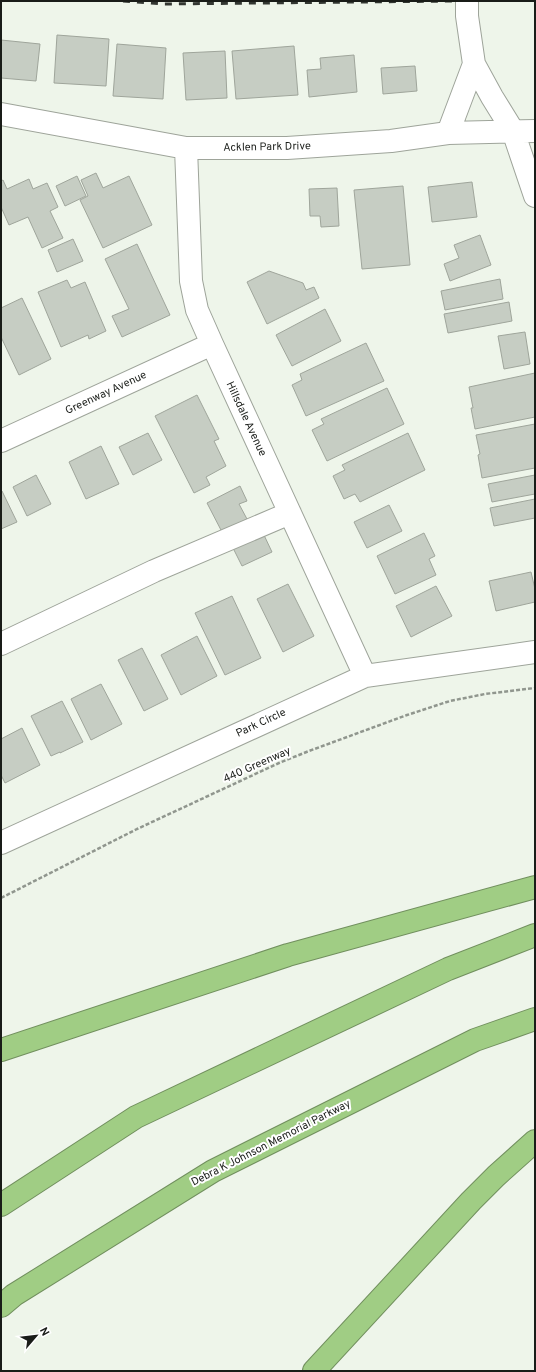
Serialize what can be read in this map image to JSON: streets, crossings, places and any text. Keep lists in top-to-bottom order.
{
  "streets": {
    "highway": ["Debra K Johnson Memorial Parkway"],
    "street": [
      "Acklen Park Drive",
      "Greenway Avenue",
      "Hillsdale Avenue",
      "Park Circle"
    ],
    "path": ["440 Greenway"]
  },
  "crossings": [
    ["Acklen Park Drive", "Hillsdale Avenue"],
    ["Greenway Avenue", "Hillsdale Avenue"],
    ["Hillsdale Avenue", "Park Circle"]
  ],
  "north": "top right"
}
